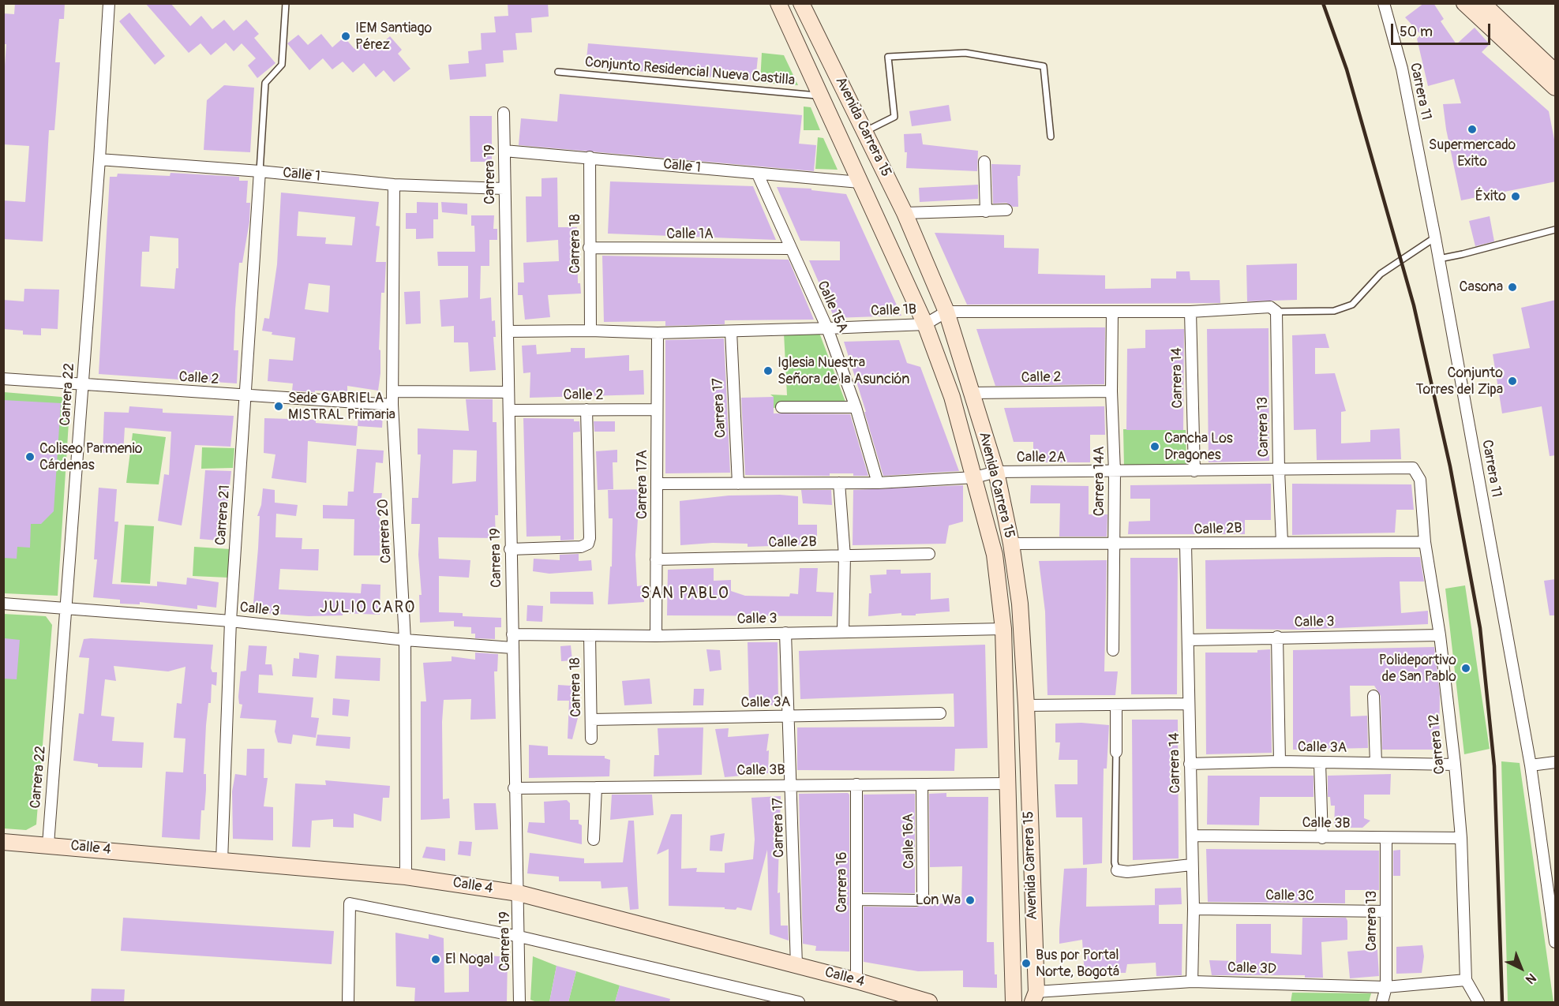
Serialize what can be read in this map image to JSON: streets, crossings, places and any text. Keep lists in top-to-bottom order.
{
  "streets": {
    "main road": ["Avenida Carrera 15", "Calle 4"],
    "street": [
      "Carrera 11",
      "Calle 1",
      "Carrera 19",
      "Calle 1A",
      "Carrera 18",
      "Calle 15A",
      "Calle 1B",
      "Calle 2",
      "Carrera 14",
      "Carrera 22",
      "Carrera 17",
      "Carrera 13",
      "Calle 2A",
      "Carrera 14A",
      "Carrera 17A",
      "Carrera 21",
      "Calle 2B",
      "Carrera 20",
      "Calle 3",
      "Calle 3A",
      "Carrera 12",
      "Calle 3B",
      "Calle 16A",
      "Carrera 16",
      "Calle 3C",
      "Calle 3D"
    ],
    "lane": ["Conjunto Residencial Nueva Castilla"]
  },
  "crossings": [
    ["Conjunto Residencial Nueva Castilla", "Avenida Carrera 15"],
    ["Avenida Carrera 15", "Calle 1"],
    ["Avenida Carrera 15", "Calle 1B"],
    ["Avenida Carrera 15", "Calle 2"],
    ["Avenida Carrera 15", "Calle 2A"],
    ["Avenida Carrera 15", "Calle 2B"],
    ["Avenida Carrera 15", "Calle 3"],
    ["Avenida Carrera 15", "Calle 3B"],
    ["Avenida Carrera 15", "Calle 3D"],
    ["Calle 1", "Carrera 19"],
    ["Calle 1", "Carrera 18"],
    ["Calle 1", "Calle 15A"],
    ["Calle 1", "Carrera 22"],
    ["Calle 1", "Carrera 21"],
    ["Calle 1", "Carrera 20"],
    ["Carrera 19", "Calle 1B"],
    ["Carrera 19", "Calle 2"],
    ["Carrera 19", "Calle 3"],
    ["Carrera 19", "Calle 3B"],
    ["Carrera 19", "Calle 4"],
    ["Calle 1A", "Carrera 18"],
    ["Calle 1A", "Calle 15A"],
    ["Carrera 18", "Calle 1B"],
    ["Carrera 18", "Calle 3"],
    ["Carrera 18", "Calle 3A"],
    ["Calle 15A", "Calle 1B"],
    ["Calle 15A", "Calle 2A"],
    ["Calle 1B", "Carrera 17"],
    ["Calle 1B", "Carrera 17A"],
    ["Calle 2", "Carrera 22"],
    ["Calle 2", "Carrera 14A"],
    ["Calle 2", "Carrera 17A"],
    ["Calle 2", "Carrera 21"],
    ["Calle 2", "Carrera 20"],
    ["Carrera 14", "Calle 2A"],
    ["Carrera 14", "Calle 2B"],
    ["Carrera 14", "Calle 3"],
    ["Carrera 14", "Calle 3A"],
    ["Carrera 14", "Calle 3B"],
    ["Carrera 14", "Calle 3C"],
    ["Carrera 14", "Calle 3D"],
    ["Carrera 22", "Calle 3"],
    ["Carrera 22", "Calle 4"],
    ["Carrera 17", "Calle 2A"],
    ["Carrera 17", "Calle 3"],
    ["Carrera 17", "Calle 3A"],
    ["Carrera 17", "Calle 3B"],
    ["Carrera 17", "Calle 4"],
    ["Carrera 13", "Calle 2A"],
    ["Carrera 13", "Calle 2B"],
    ["Carrera 13", "Calle 3B"],
    ["Carrera 13", "Calle 3C"],
    ["Carrera 13", "Calle 3D"],
    ["Calle 2A", "Carrera 14A"],
    ["Calle 2A", "Carrera 17A"],
    ["Calle 2A", "Carrera 12"],
    ["Carrera 14A", "Calle 2B"],
    ["Carrera 17A", "Calle 2B"],
    ["Carrera 17A", "Calle 3"],
    ["Carrera 21", "Calle 3"],
    ["Carrera 21", "Calle 4"],
    ["Calle 2B", "Carrera 12"],
    ["Carrera 20", "Calle 3"],
    ["Carrera 20", "Calle 4"],
    ["Calle 3", "Carrera 12"],
    ["Calle 3A", "Carrera 12"],
    ["Carrera 12", "Calle 3B"],
    ["Carrera 12", "Calle 3D"],
    ["Calle 3B", "Calle 16A"],
    ["Calle 3B", "Carrera 16"],
    ["Calle 16A", "Carrera 16"],
    ["Calle 4", "Carrera 16"]
  ],
  "districts": ["SAN PABLO", "JULIO CARO"],
  "places": [
    "IEM Santiago Pérez",
    "Supermercado Exito",
    "Éxito",
    "Casona",
    "Iglesia Nuestra Señora de la Asunción",
    "Conjunto Torres del Zipa",
    "Sede GABRIELA MISTRAL Primaria",
    "Cancha Los Dragones",
    "Coliseo Parmenio Cárdenas",
    "Polideportivo de San Pablo",
    "Lon Wa",
    "El Nogal",
    "Bus por Portal Norte, Bogotá"
  ],
  "scale_bar": "50 m",
  "north": "bottom right"
}
